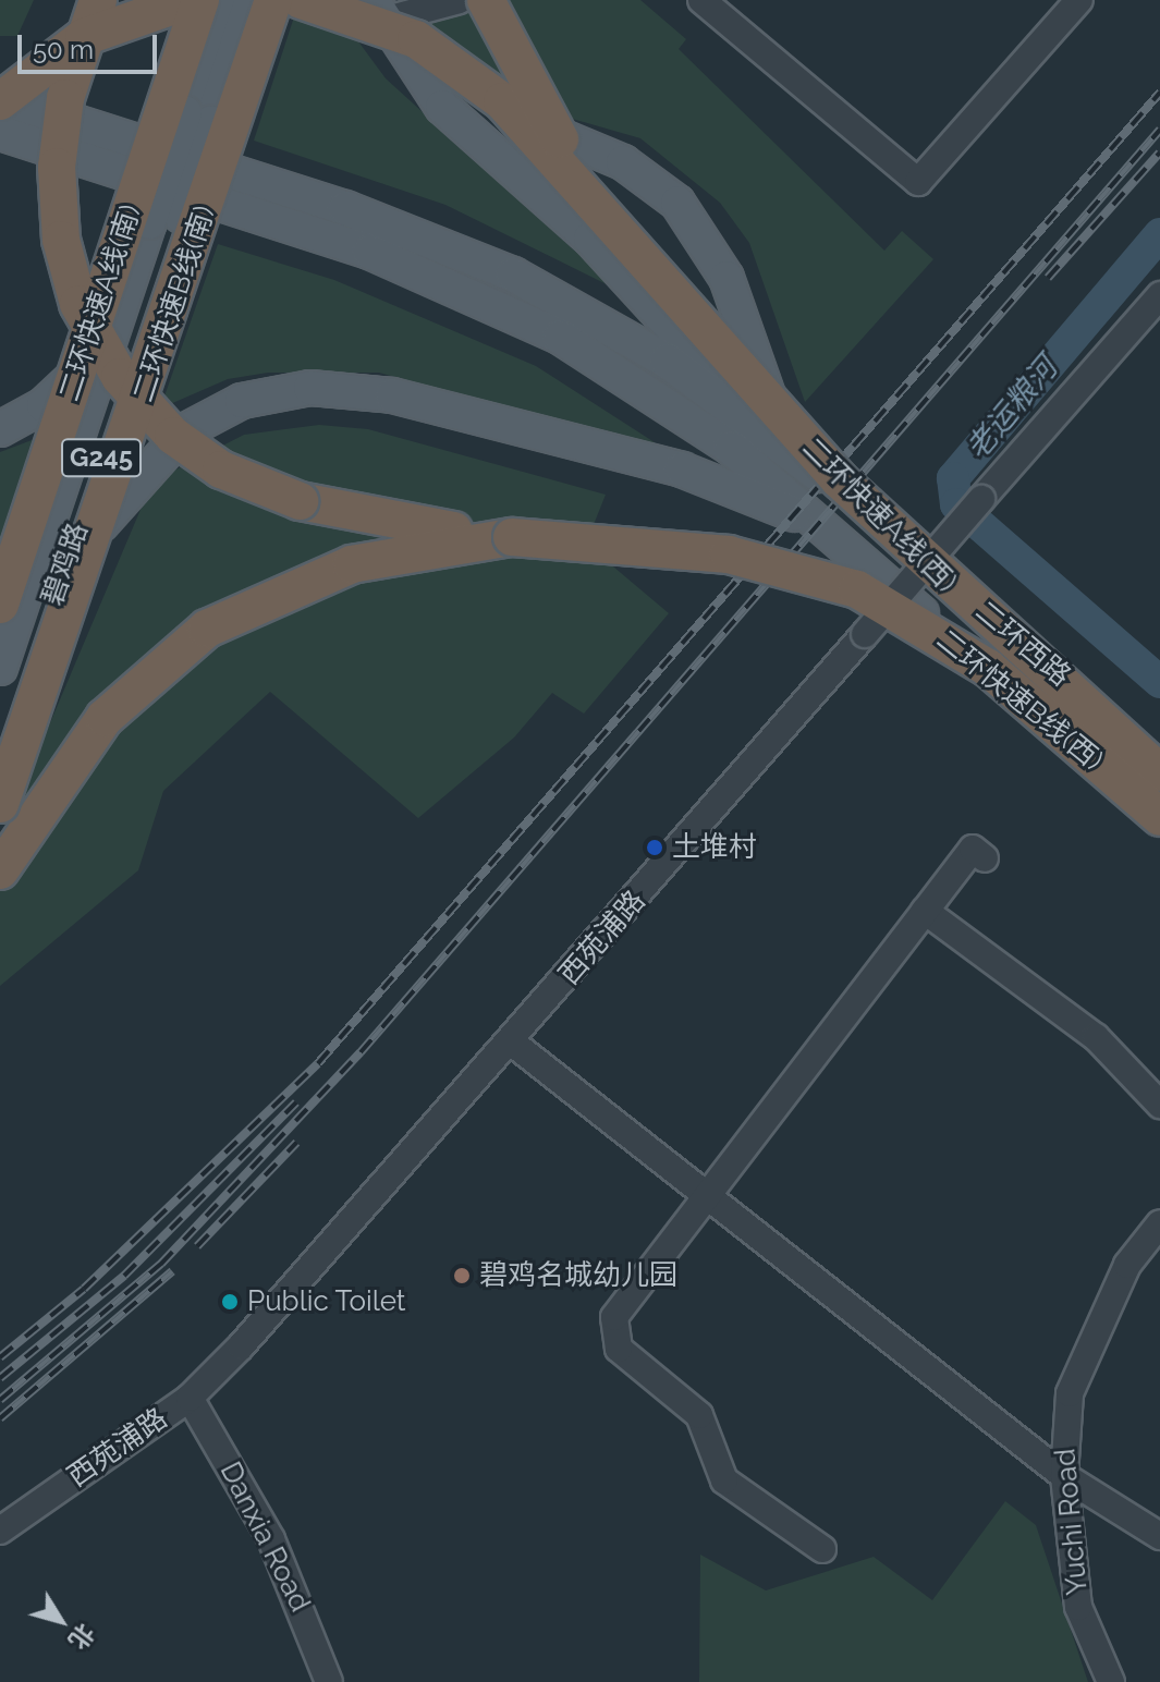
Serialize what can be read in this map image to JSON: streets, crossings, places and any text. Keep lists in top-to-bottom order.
{
  "streets": {
    "highway": [
      "二环快速A线(南)",
      "二环快速B线(南)",
      "二环快速A线(西)",
      "二环快速B线(西)"
    ],
    "main road": ["G245", "碧鸡路", "二环西路"],
    "street": ["西苑浦路", "Yuchi Road", "Danxia Road"]
  },
  "crossings": [
    ["G245", "碧鸡路"],
    ["西苑浦路", "Danxia Road"]
  ],
  "water": ["老运粮河"],
  "places": ["土堆村", "碧鸡名城幼儿园", "Public Toilet"],
  "scale_bar": "50 m",
  "north": "bottom right"
}
